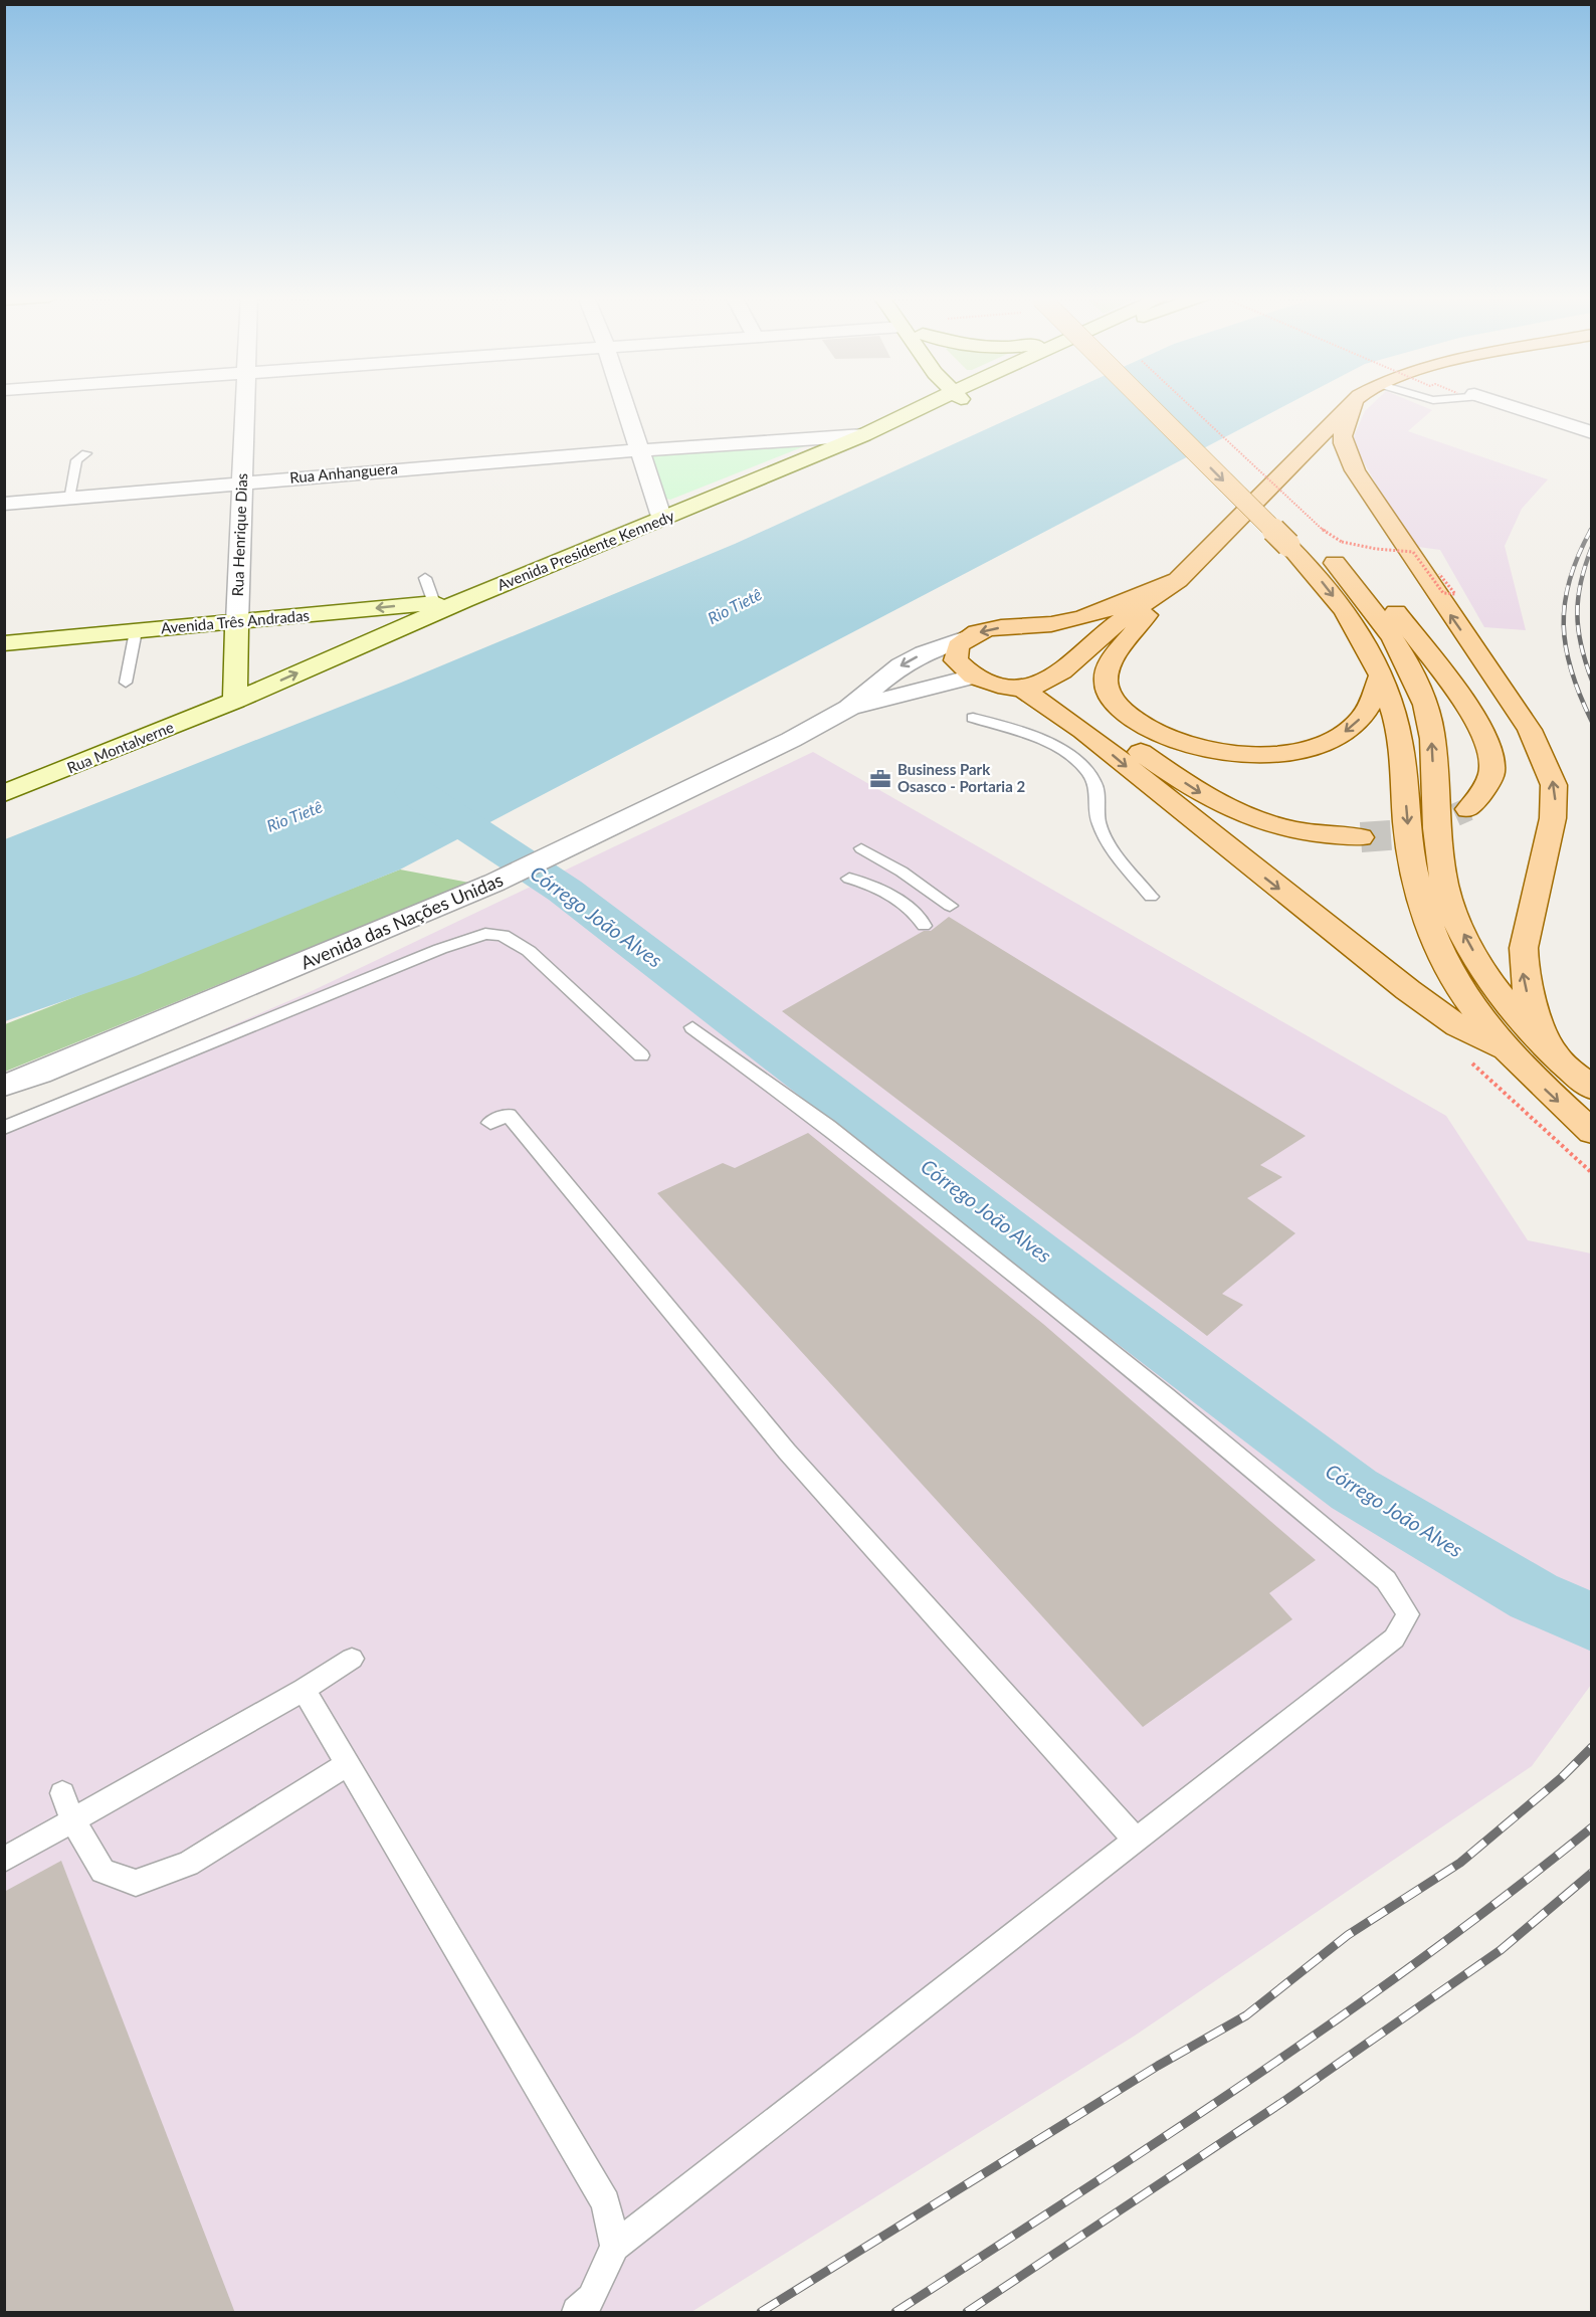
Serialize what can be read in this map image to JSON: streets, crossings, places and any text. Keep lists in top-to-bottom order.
{
  "streets": {
    "main road": [
      "Rua Henrique Dias",
      "Avenida Presidente Kennedy",
      "Avenida Três Andradas",
      "Rua Montalverne"
    ],
    "street": ["Rua Anhanguera", "Avenida das Nações Unidas"]
  },
  "crossings": [
    ["Rua Anhanguera", "Rua Henrique Dias"],
    ["Rua Anhanguera", "Avenida Presidente Kennedy"],
    ["Rua Henrique Dias", "Avenida Presidente Kennedy"],
    ["Rua Henrique Dias", "Avenida Três Andradas"],
    ["Rua Henrique Dias", "Rua Montalverne"],
    ["Avenida Presidente Kennedy", "Avenida Três Andradas"],
    ["Avenida Presidente Kennedy", "Rua Montalverne"]
  ],
  "one_way": ["Avenida Três Andradas"],
  "water": ["Rio Tietê", "Córrego João Alves"],
  "places": {
    "office": ["Business Park Osasco - Portaria 2"]
  }
}
